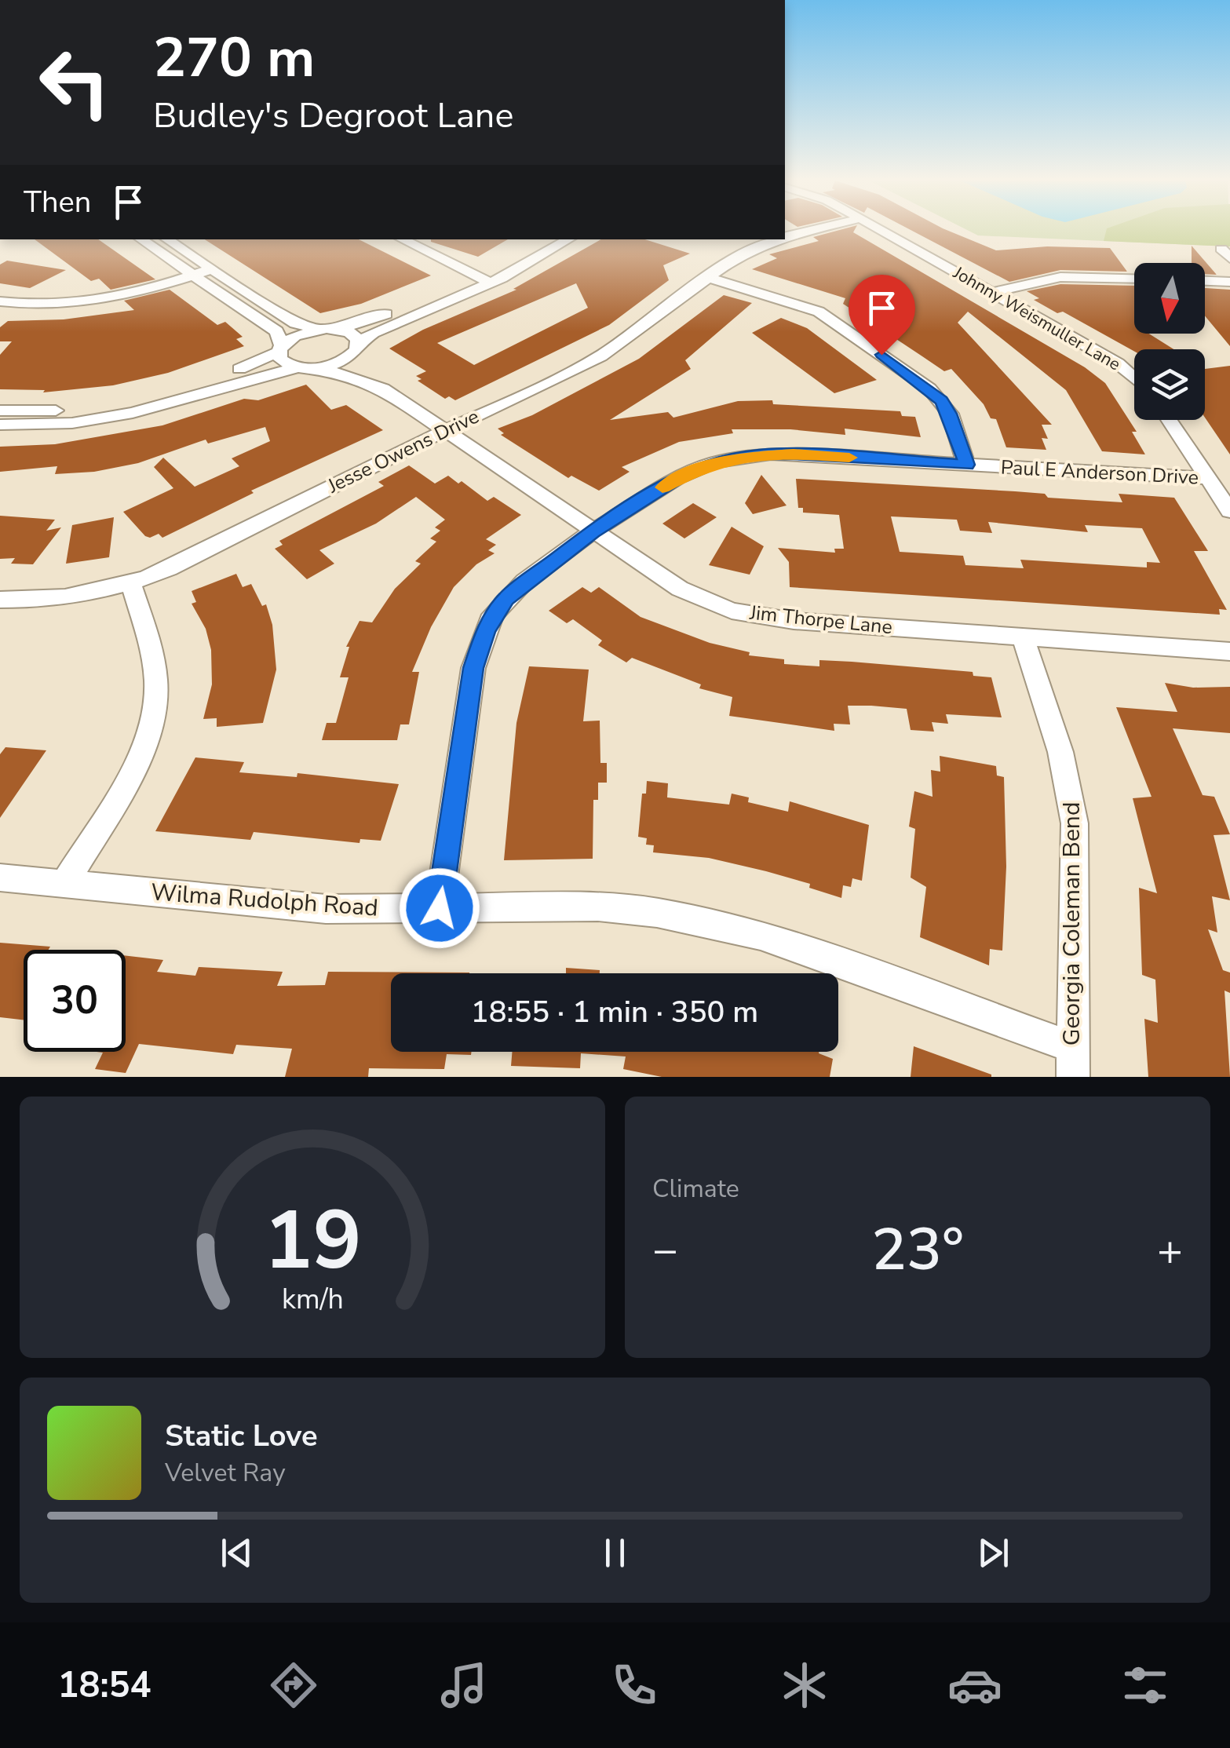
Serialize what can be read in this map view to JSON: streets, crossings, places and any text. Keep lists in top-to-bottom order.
{
  "streets": {
    "street": [
      "Johnny Weismuller Lane",
      "Jesse Owens Drive",
      "Paul E Anderson Drive",
      "Jim Thorpe Lane",
      "Wilma Rudolph Road",
      "Georgia Coleman Bend"
    ]
  },
  "crossings": [
    ["Jesse Owens Drive", "Jim Thorpe Lane"],
    ["Paul E Anderson Drive", "Jim Thorpe Lane"],
    ["Paul E Anderson Drive", "Wilma Rudolph Road"],
    ["Jim Thorpe Lane", "Georgia Coleman Bend"],
    ["Wilma Rudolph Road", "Georgia Coleman Bend"]
  ],
  "north": "bottom",
  "page": {
    "turn": ["270 m", "Budley's Degroot Lane"],
    "then": "Then",
    "limit": "30",
    "trip": "18:55 · 1 min · 350 m",
    "tile": "Climate",
    "heat": ["−", "23°", "+"],
    "song": ["Static Love", "Velvet Ray"],
    "tabs": "18:54",
    "gauge": ["19", "km/h"]
  }
}
